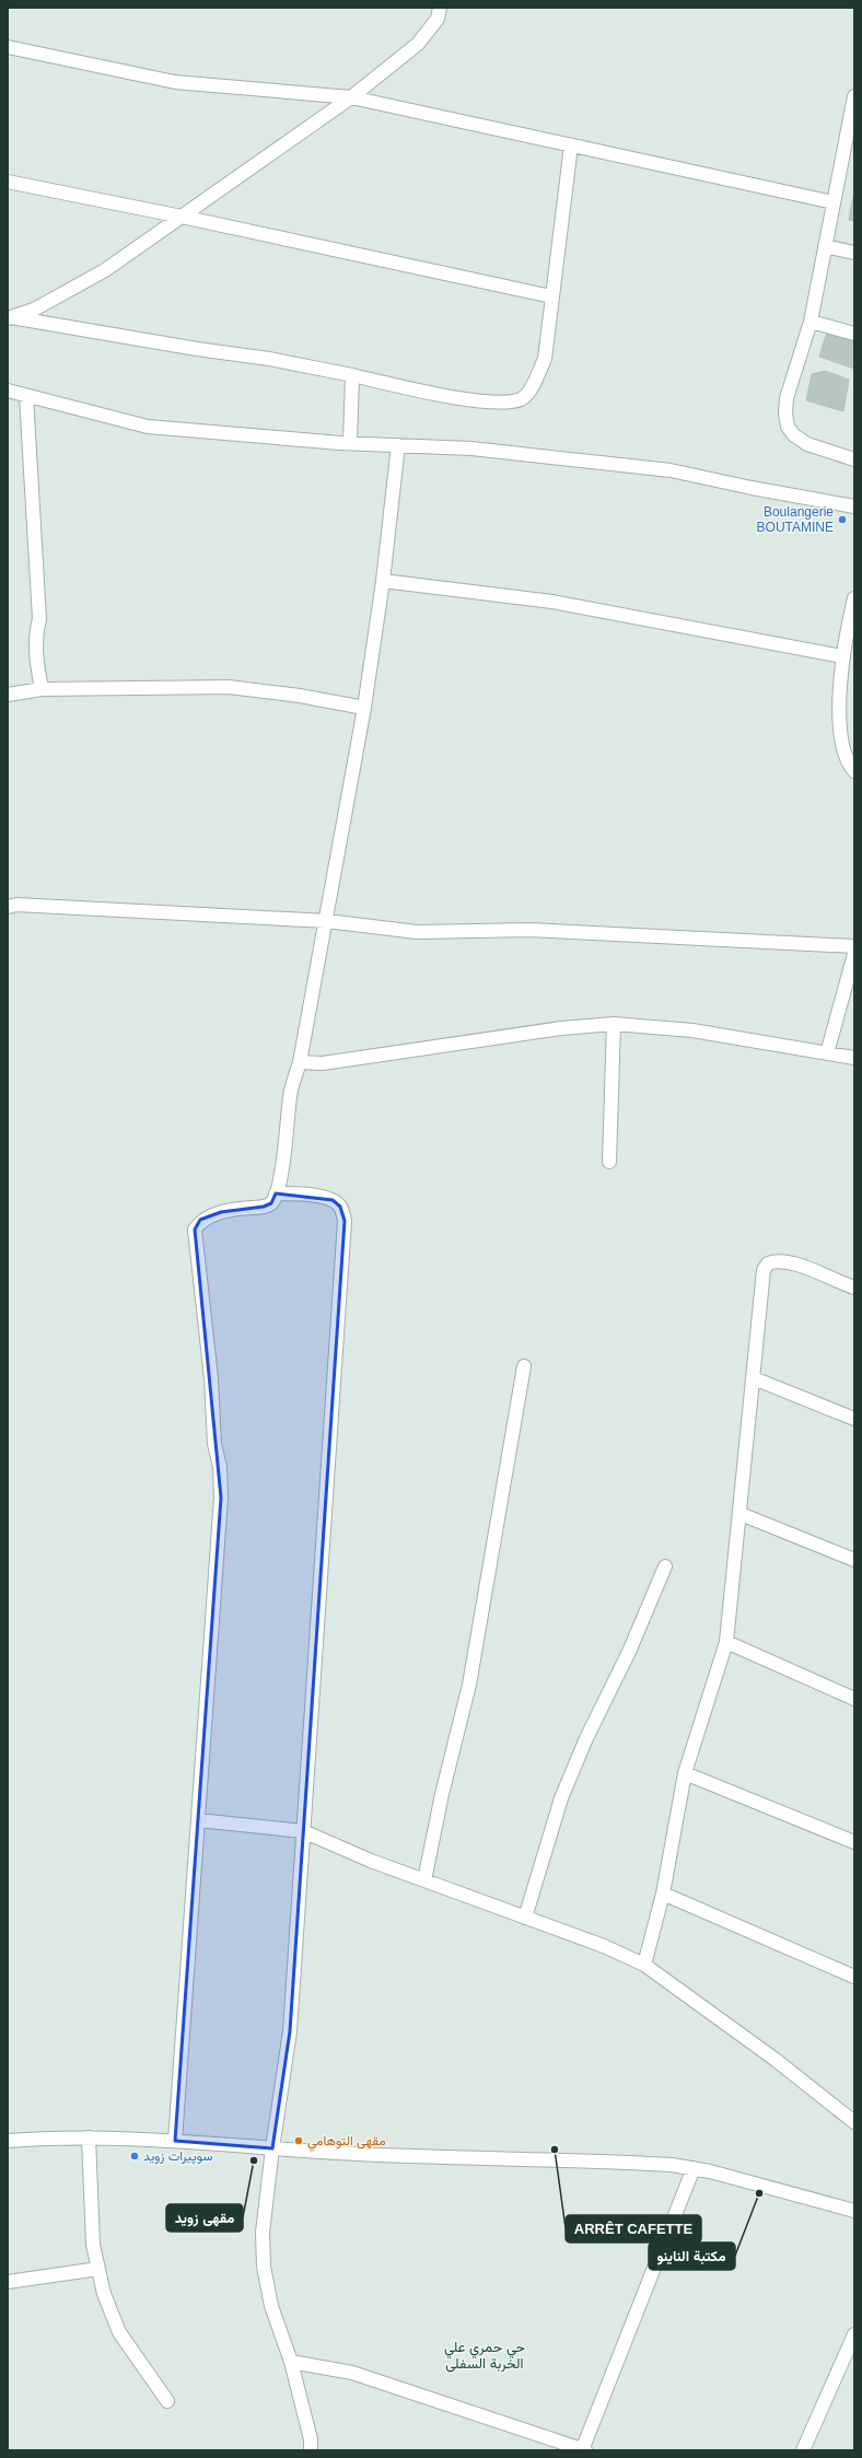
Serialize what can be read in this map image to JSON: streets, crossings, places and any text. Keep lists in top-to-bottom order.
{
  "districts": ["حي حمري علي الخربة السفلى"],
  "places": [
    "Boulangerie BOUTAMINE",
    "مقهى التوهامي",
    "ARRÊT CAFETTE",
    "سوپيرات زويد",
    "مقهى زويد",
    "مكتبة الناينو"
  ]
}
